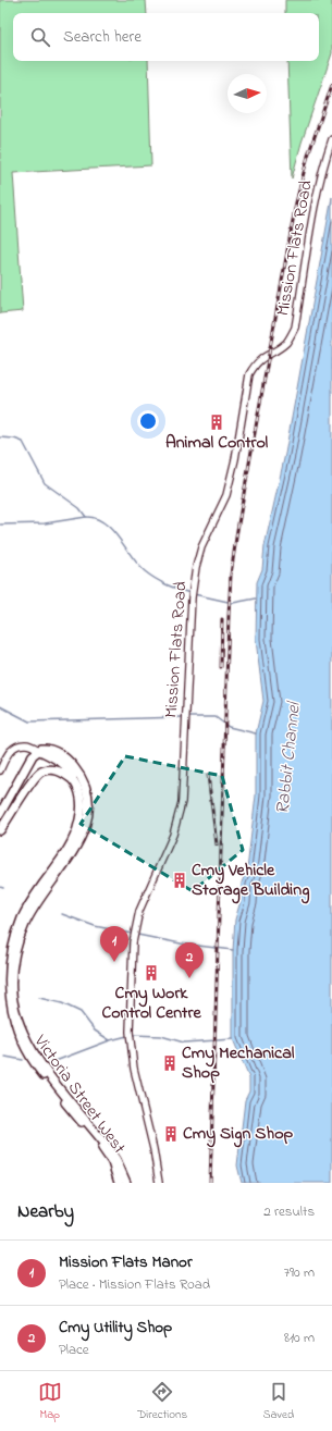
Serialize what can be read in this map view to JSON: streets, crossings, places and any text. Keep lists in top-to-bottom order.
{
  "streets": {
    "main road": ["Victoria Street West"],
    "street": ["Mission Flats Road"]
  },
  "water": ["Rabbit Channel"],
  "places": {
    "building": [
      "Animal Control",
      "Cmy Vehicle Storage Building",
      "Cmy Work Control Centre",
      "Cmy Mechanical Shop",
      "Cmy Sign Shop"
    ]
  },
  "north": "right",
  "page": {
    "search": "Search here",
    "pins": ["1", "2"],
    "heading": ["Nearby", "2 results"],
    "list": [
      {
        "mark": "1",
        "name": "Mission Flats Manor",
        "note": "Place · Mission Flats Road",
        "value": "790 m"
      },
      {
        "mark": "2",
        "name": "Cmy Utility Shop",
        "note": "Place",
        "value": "810 m"
      }
    ],
    "nav": ["Map", "Directions", "Saved"]
  }
}
